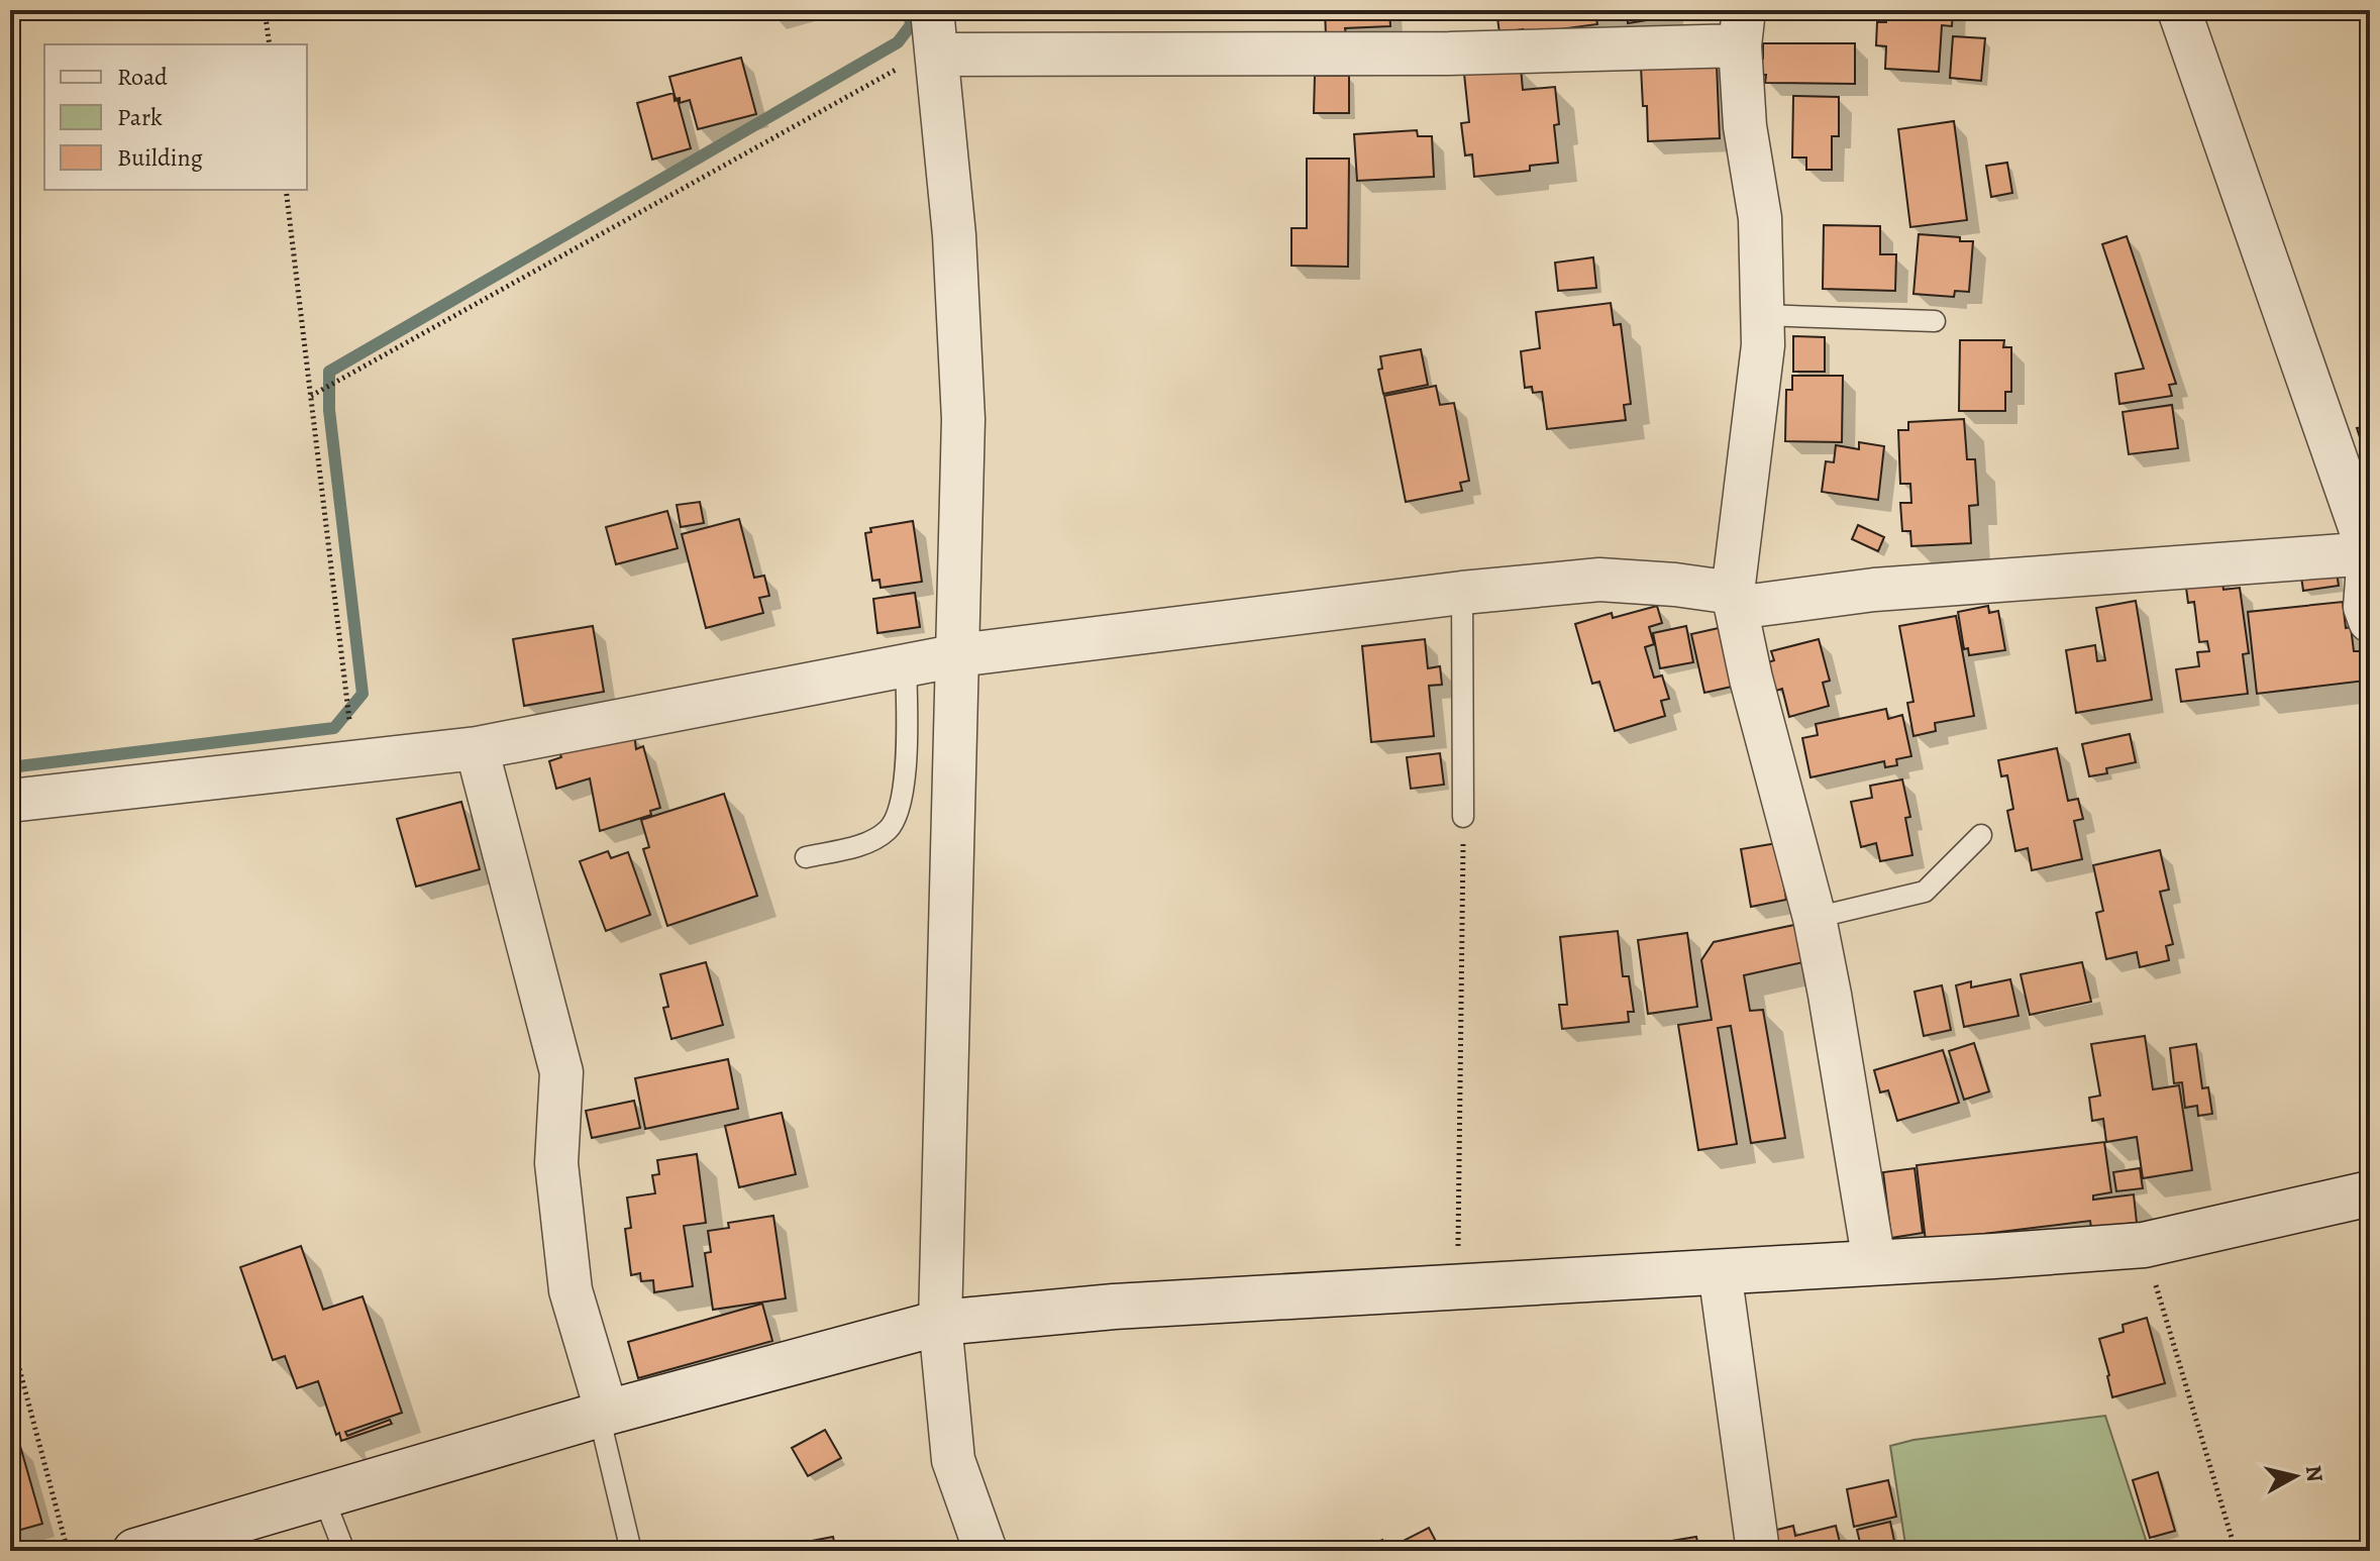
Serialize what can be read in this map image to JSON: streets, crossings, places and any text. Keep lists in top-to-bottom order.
{
  "legend": ["Road", "Park", "Building"],
  "north": "right"
}
